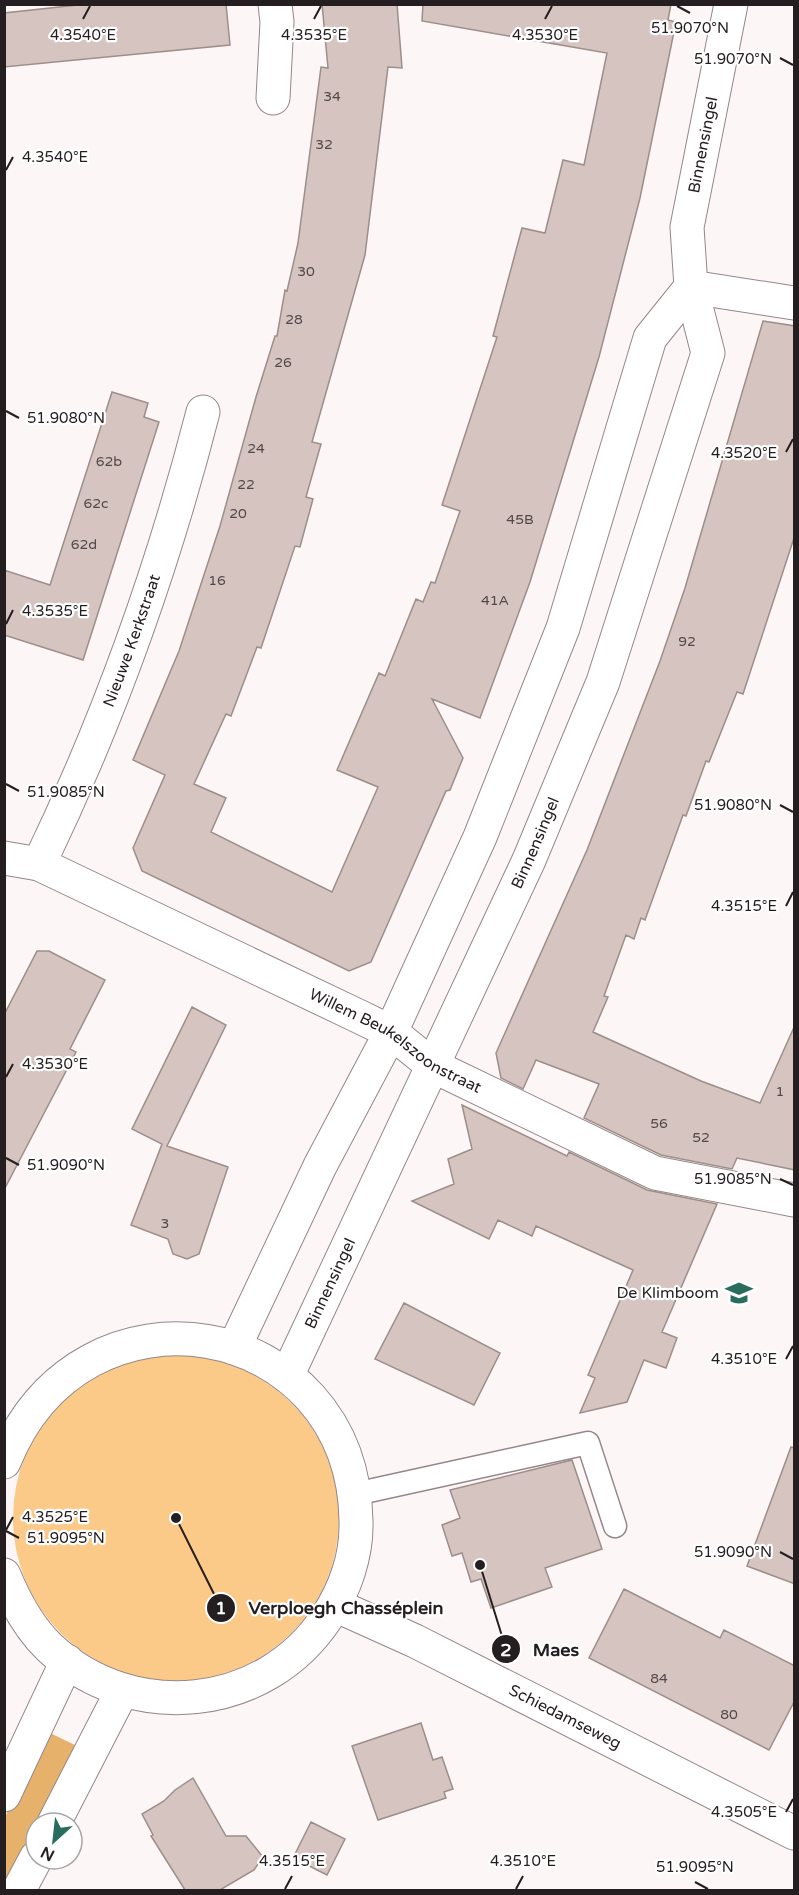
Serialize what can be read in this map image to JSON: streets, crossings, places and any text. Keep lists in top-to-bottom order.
{
  "streets": {
    "street": [
      "Binnensingel",
      "Nieuwe Kerkstraat",
      "Willem Beukelszoonstraat",
      "Schiedamseweg"
    ]
  },
  "crossings": [
    ["Binnensingel", "Willem Beukelszoonstraat"],
    ["Nieuwe Kerkstraat", "Willem Beukelszoonstraat"]
  ],
  "places": {
    "school or university": ["De Klimboom"],
    "other": ["Verploegh Chasséplein", "Maes"]
  },
  "house_numbers": [
    "34",
    "32",
    "30",
    "28",
    "26",
    "24",
    "62b",
    "22",
    "62c",
    "20",
    "45B",
    "62d",
    "16",
    "41A",
    "92",
    "1",
    "56",
    "52",
    "3",
    "84",
    "80"
  ],
  "north": "bottom left",
  "coordinates": [
    "51.9070°N",
    "4.3540°E",
    "4.3535°E",
    "4.3530°E",
    "51.9080°N",
    "4.3520°E",
    "51.9085°N",
    "4.3515°E",
    "51.9090°N",
    "4.3510°E",
    "4.3525°E",
    "51.9095°N",
    "4.3505°E"
  ]
}
